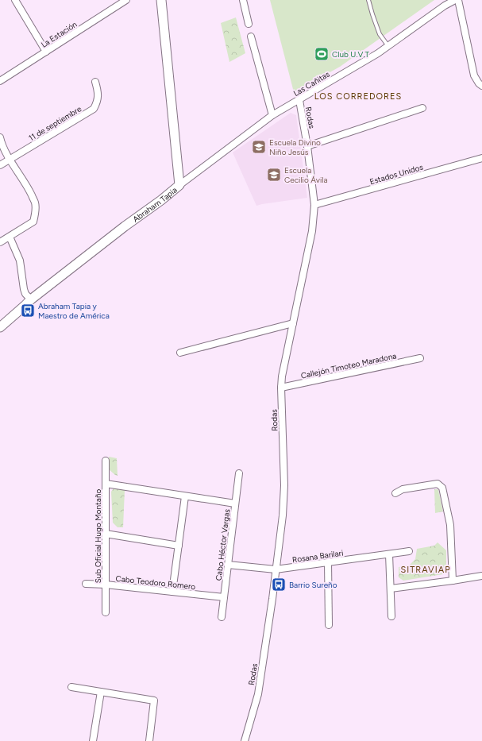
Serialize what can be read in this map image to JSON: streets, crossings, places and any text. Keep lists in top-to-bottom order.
{
  "streets": {
    "street": [
      "La Estación",
      "Las Cañitas",
      "Rodas",
      "11 de septiembre",
      "Estados Unidos",
      "Abraham Tapia",
      "Callejón Timoteo Maradona",
      "Sub Oficial Hugo Montaño",
      "Cabo Héctor Vargas",
      "Rosana Barilari",
      "Cabo Teodoro Romero"
    ]
  },
  "crossings": [
    ["Las Cañitas", "Rodas"],
    ["Las Cañitas", "Abraham Tapia"],
    ["Rodas", "Estados Unidos"],
    ["Rodas", "Callejón Timoteo Maradona"],
    ["Rodas", "Rosana Barilari"],
    ["Sub Oficial Hugo Montaño", "Cabo Teodoro Romero"],
    ["Cabo Héctor Vargas", "Rosana Barilari"],
    ["Cabo Héctor Vargas", "Cabo Teodoro Romero"]
  ],
  "districts": ["LOS CORREDORES", "SITRAVIAP"],
  "places": {
    "sports": ["Club U.V.T"],
    "school or university": ["Escuela Divino Niño Jesús", "Escuela Cecilio Ávila"],
    "bus stop": ["Abraham Tapia y Maestro de América", "Barrio Sureño"]
  }
}
